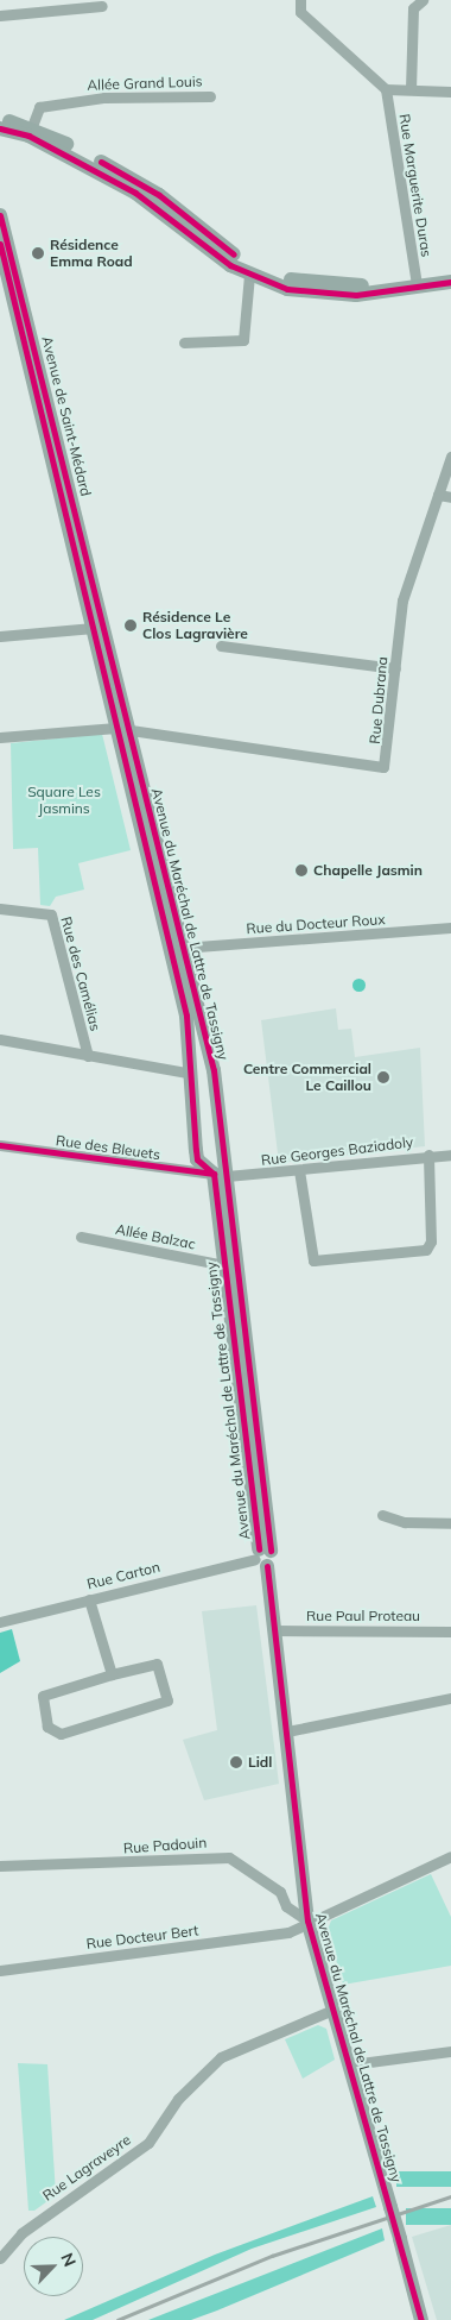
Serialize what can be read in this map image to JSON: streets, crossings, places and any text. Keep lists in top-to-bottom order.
{
  "streets": {
    "main road": ["Avenue de Saint-Médard", "Avenue du Maréchal de Lattre de Tassigny"],
    "street": [
      "Allée Grand Louis",
      "Rue Marguerite Duras",
      "Rue Dubrana",
      "Rue du Docteur Roux",
      "Rue des Camélias",
      "Rue des Bleuets",
      "Rue Georges Baziadoly",
      "Allée Balzac",
      "Rue Carton",
      "Rue Paul Proteau",
      "Rue Padouin",
      "Rue Docteur Bert",
      "Rue Lagraveyre"
    ]
  },
  "crossings": [
    ["Avenue de Saint-Médard", "Avenue du Maréchal de Lattre de Tassigny"],
    ["Rue Dubrana", "Avenue du Maréchal de Lattre de Tassigny"],
    ["Avenue du Maréchal de Lattre de Tassigny", "Rue du Docteur Roux"],
    ["Avenue du Maréchal de Lattre de Tassigny", "Rue des Bleuets"],
    ["Avenue du Maréchal de Lattre de Tassigny", "Rue Georges Baziadoly"],
    ["Avenue du Maréchal de Lattre de Tassigny", "Allée Balzac"],
    ["Avenue du Maréchal de Lattre de Tassigny", "Rue Carton"],
    ["Avenue du Maréchal de Lattre de Tassigny", "Rue Paul Proteau"],
    ["Avenue du Maréchal de Lattre de Tassigny", "Rue Padouin"],
    ["Avenue du Maréchal de Lattre de Tassigny", "Rue Docteur Bert"],
    ["Avenue du Maréchal de Lattre de Tassigny", "Rue Lagraveyre"],
    ["Rue des Bleuets", "Rue Georges Baziadoly"],
    ["Rue Padouin", "Rue Docteur Bert"]
  ],
  "parks": ["Square Les Jasmins"],
  "places": [
    "Résidence Emma Road",
    "Résidence Le Clos Lagravière",
    "Chapelle Jasmin",
    "Centre Commercial Le Caillou",
    "Lidl"
  ],
  "north": "top right"
}
